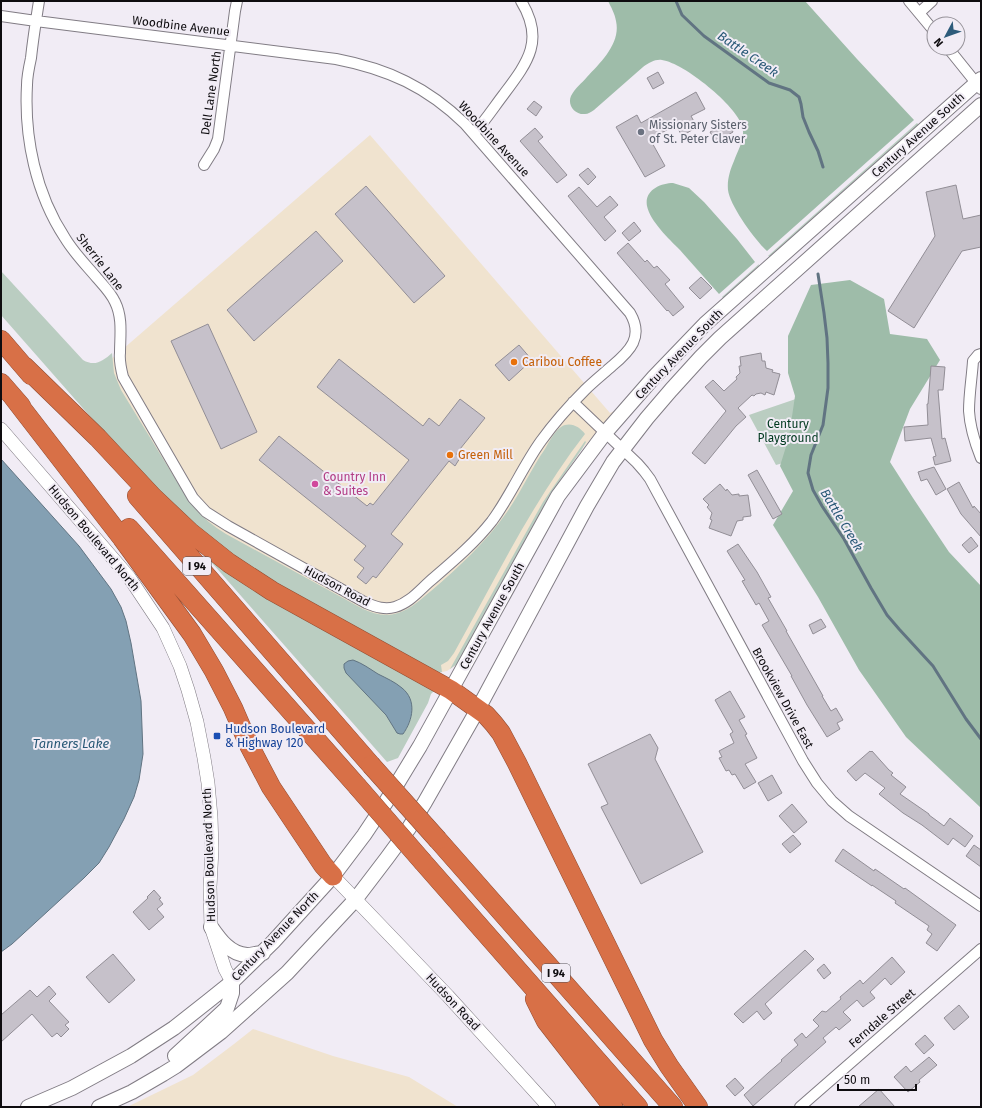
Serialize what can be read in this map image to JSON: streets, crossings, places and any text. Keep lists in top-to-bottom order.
{
  "streets": {
    "highway": ["I 94"],
    "main road": ["Century Avenue South", "Century Avenue North"],
    "street": [
      "Woodbine Avenue",
      "Dell Lane North",
      "Sherrie Lane",
      "Hudson Boulevard North",
      "Hudson Road",
      "Brookview Drive East",
      "Ferndale Street"
    ]
  },
  "crossings": [
    ["Woodbine Avenue", "Dell Lane North"],
    ["Woodbine Avenue", "Sherrie Lane"],
    ["Woodbine Avenue", "Hudson Road"],
    ["Century Avenue South", "Brookview Drive East"],
    ["Century Avenue South", "Century Avenue North"],
    ["Sherrie Lane", "Hudson Road"],
    ["Hudson Boulevard North", "Century Avenue North"],
    ["Hudson Road", "Century Avenue North"]
  ],
  "water": ["Battle Creek", "Tanners Lake"],
  "parks": ["Century Playground"],
  "places": {
    "other": [
      "Missionary Sisters of St. Peter Claver",
      "Caribou Coffee",
      "Green Mill",
      "Country Inn & Suites"
    ],
    "transit": ["Hudson Boulevard & Highway 120"]
  },
  "scale_bar": "50 m",
  "north": "bottom left"
}
